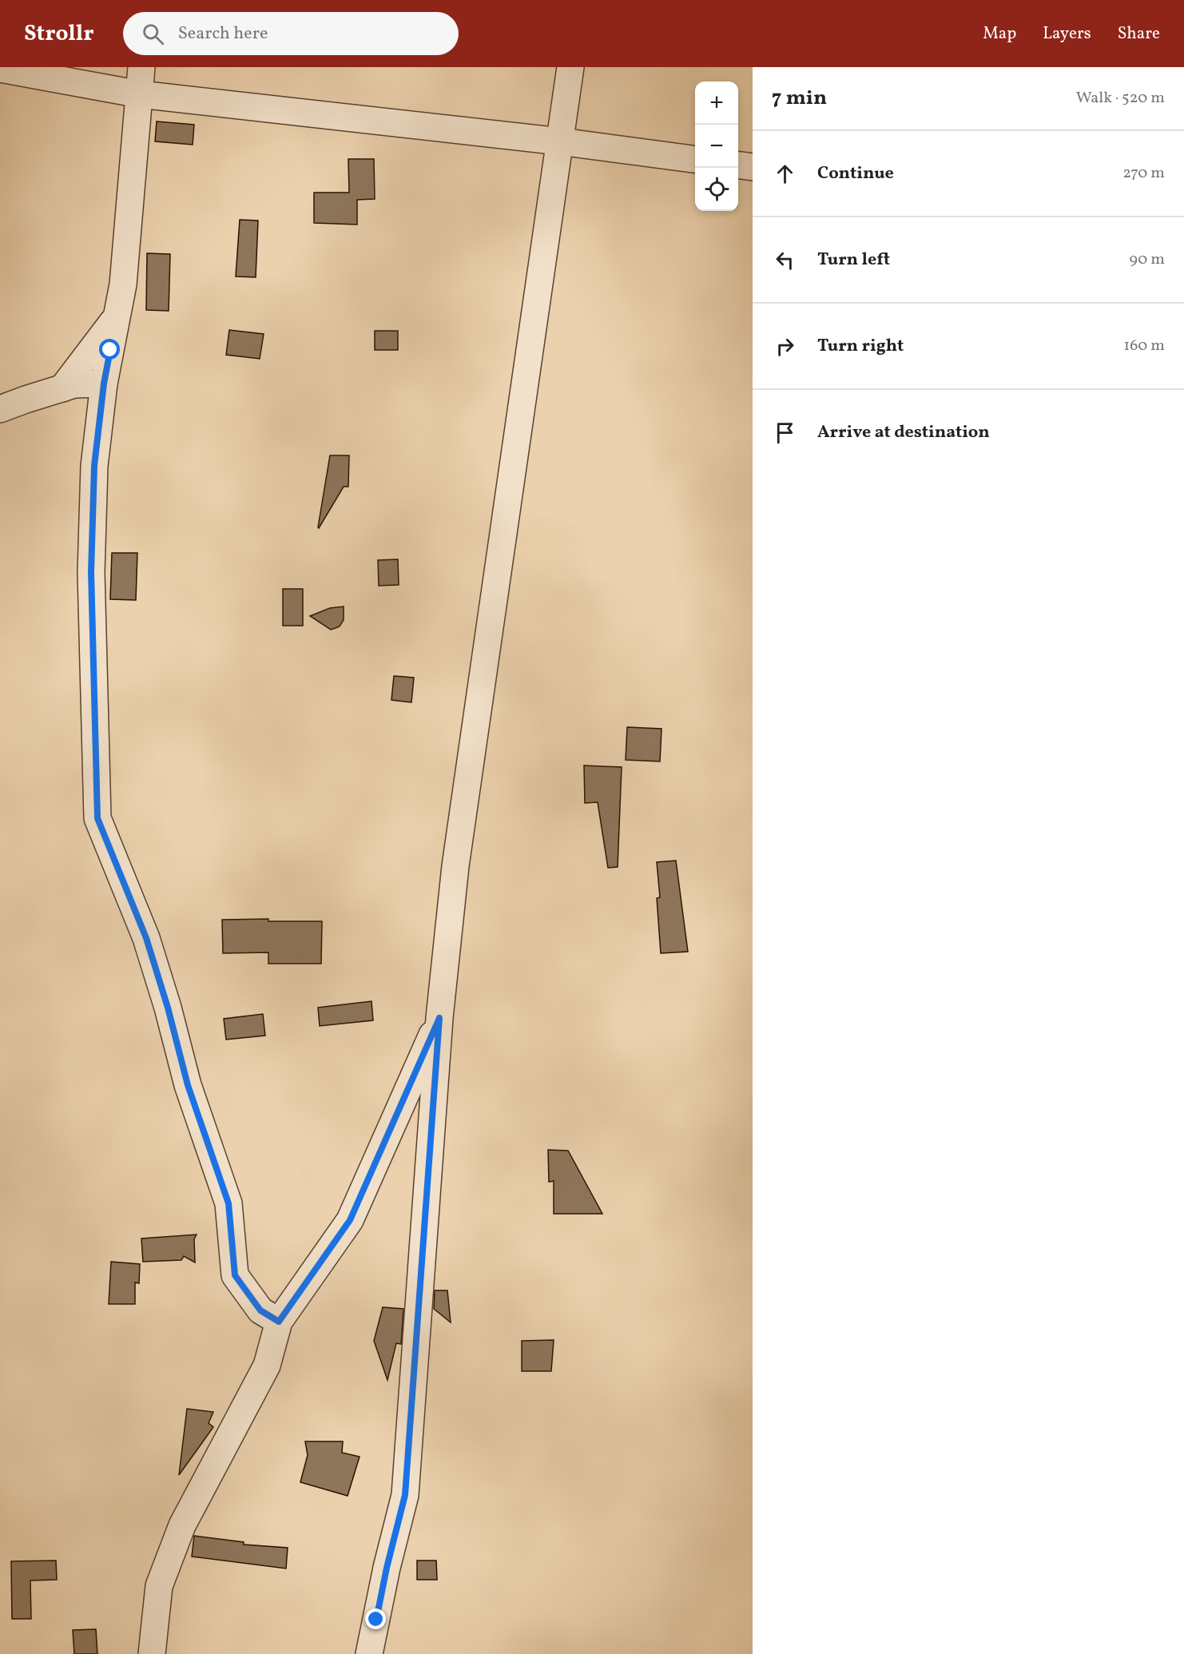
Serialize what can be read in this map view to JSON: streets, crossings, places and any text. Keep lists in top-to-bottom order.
{
  "page": {
    "header": "Strollr",
    "search": "Search here",
    "nav": ["Map", "Layers", "Share"],
    "heading": ["7 min", "Walk · 520 m"],
    "map_buttons": ["+", "−"],
    "list": [
      ["Continue", "270 m"],
      ["Turn left", "90 m"],
      ["Turn right", "160 m"],
      "Arrive at destination"
    ]
  }
}
